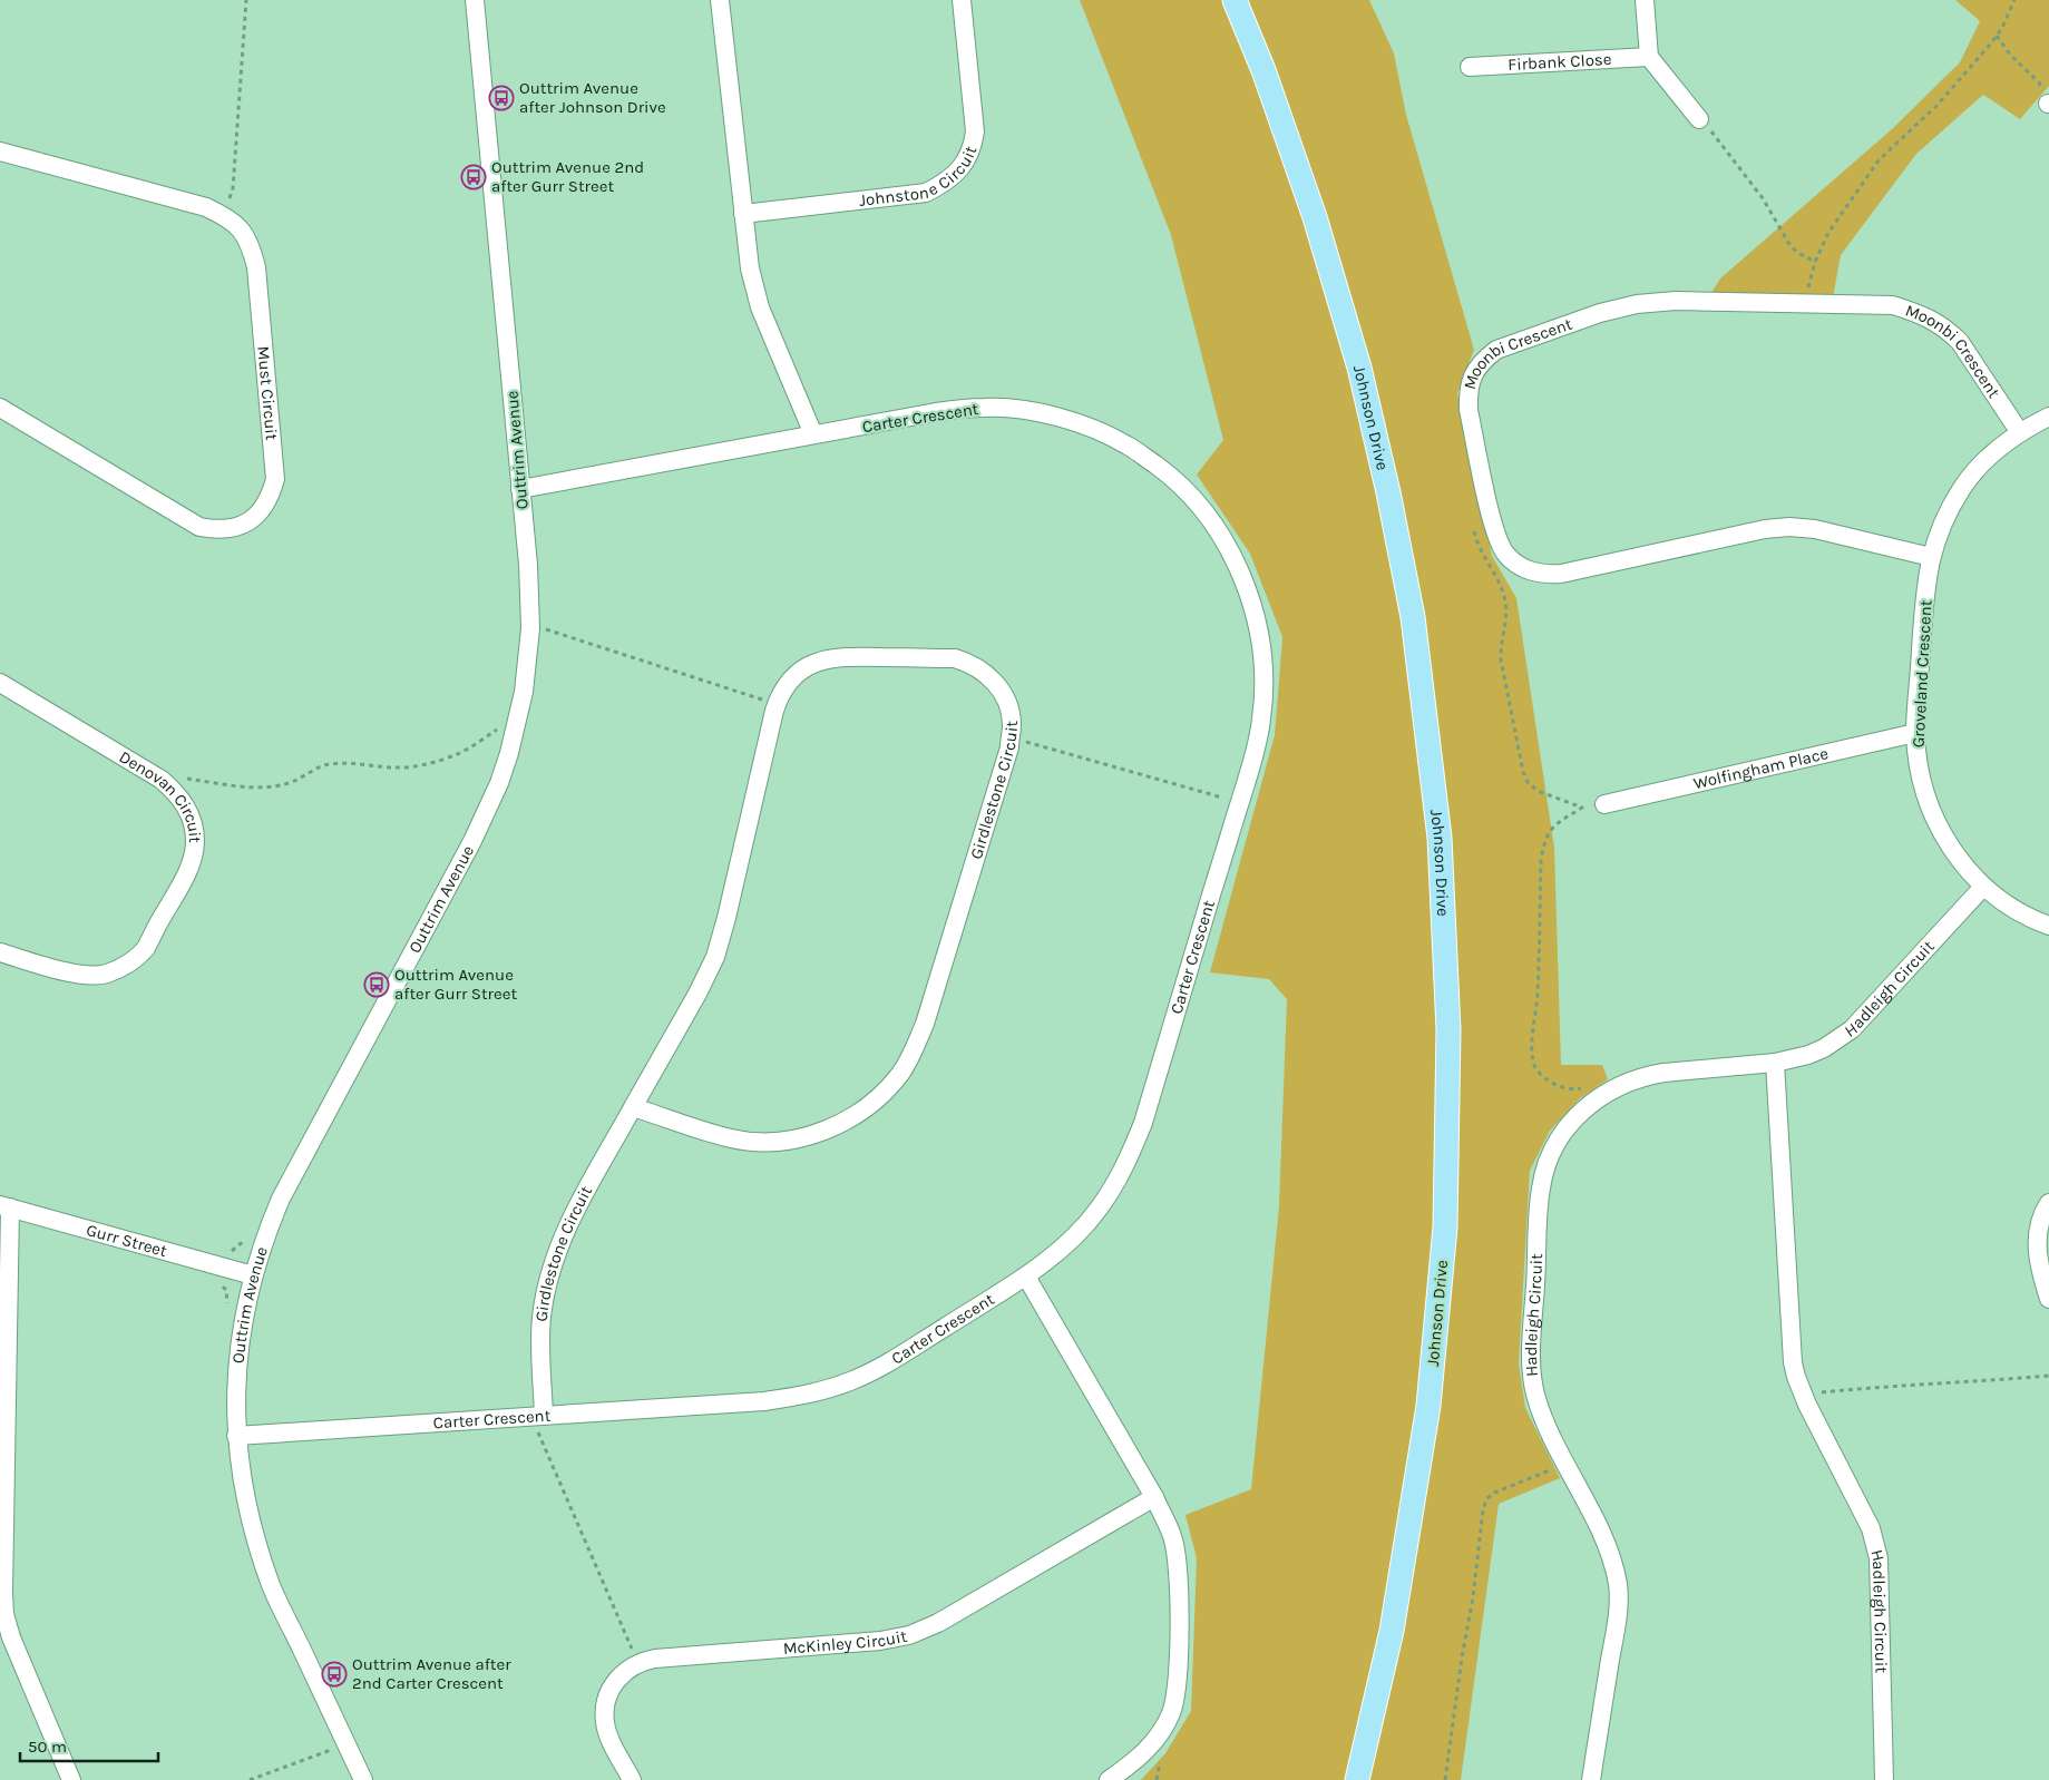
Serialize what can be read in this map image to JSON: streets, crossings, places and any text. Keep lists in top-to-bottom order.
{
  "streets": {
    "main road": ["Johnson Drive"],
    "street": [
      "Firbank Close",
      "Johnstone Circuit",
      "Moonbi Crescent",
      "Must Circuit",
      "Carter Crescent",
      "Outtrim Avenue",
      "Groveland Crescent",
      "Wolfingham Place",
      "Girdlestone Circuit",
      "Denovan Circuit",
      "Hadleigh Circuit",
      "Gurr Street",
      "McKinley Circuit"
    ]
  },
  "crossings": [
    ["Moonbi Crescent", "Groveland Crescent"],
    ["Carter Crescent", "Outtrim Avenue"],
    ["Carter Crescent", "Girdlestone Circuit"],
    ["Outtrim Avenue", "Gurr Street"],
    ["Groveland Crescent", "Wolfingham Place"],
    ["Groveland Crescent", "Hadleigh Circuit"]
  ],
  "places": {
    "bus stop": [
      "Outtrim Avenue after Johnson Drive",
      "Outtrim Avenue 2nd after Gurr Street",
      "Outtrim Avenue after Gurr Street",
      "Outtrim Avenue after 2nd Carter Crescent"
    ]
  },
  "scale_bar": "50 m"
}
